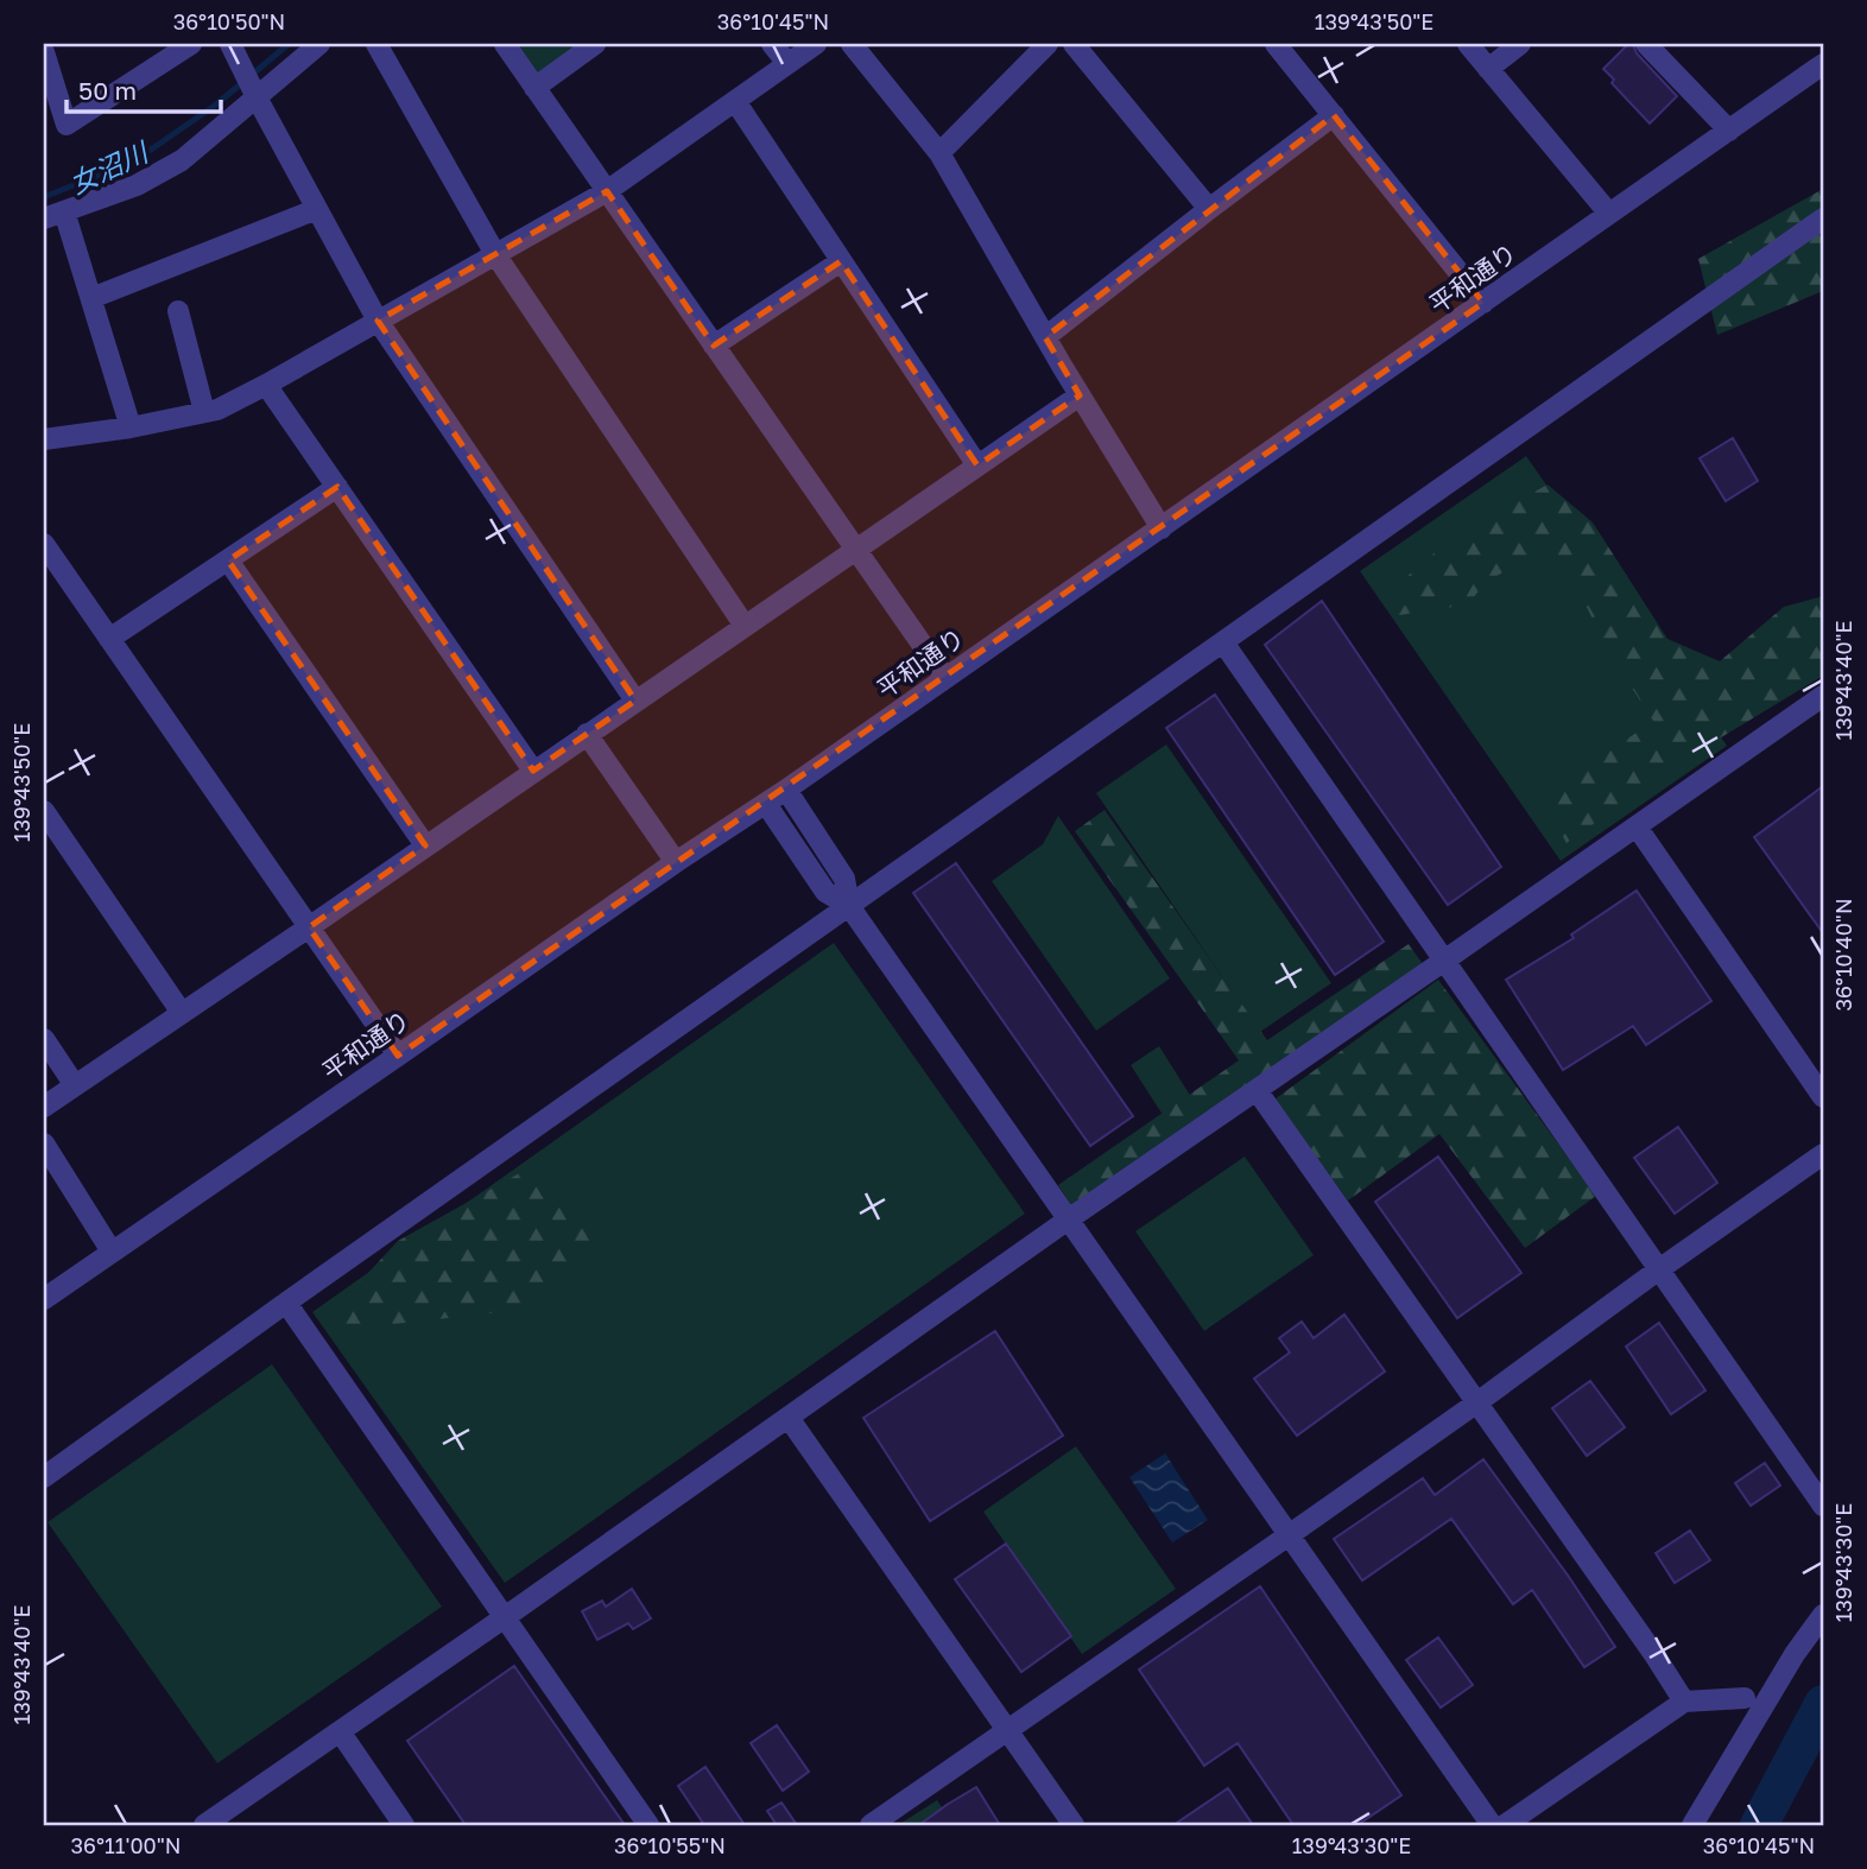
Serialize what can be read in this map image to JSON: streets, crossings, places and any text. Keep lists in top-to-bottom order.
{
  "streets": {
    "street": ["平和通り"]
  },
  "water": ["女沼川"],
  "scale_bar": "50 m",
  "coordinates": [
    "36°10'50\"N",
    "36°10'45\"N",
    "139°43'50\"E",
    "139°43'40\"E",
    "36°10'40\"N",
    "139°43'30\"E",
    "36°11'00\"N",
    "36°10'55\"N"
  ]
}
